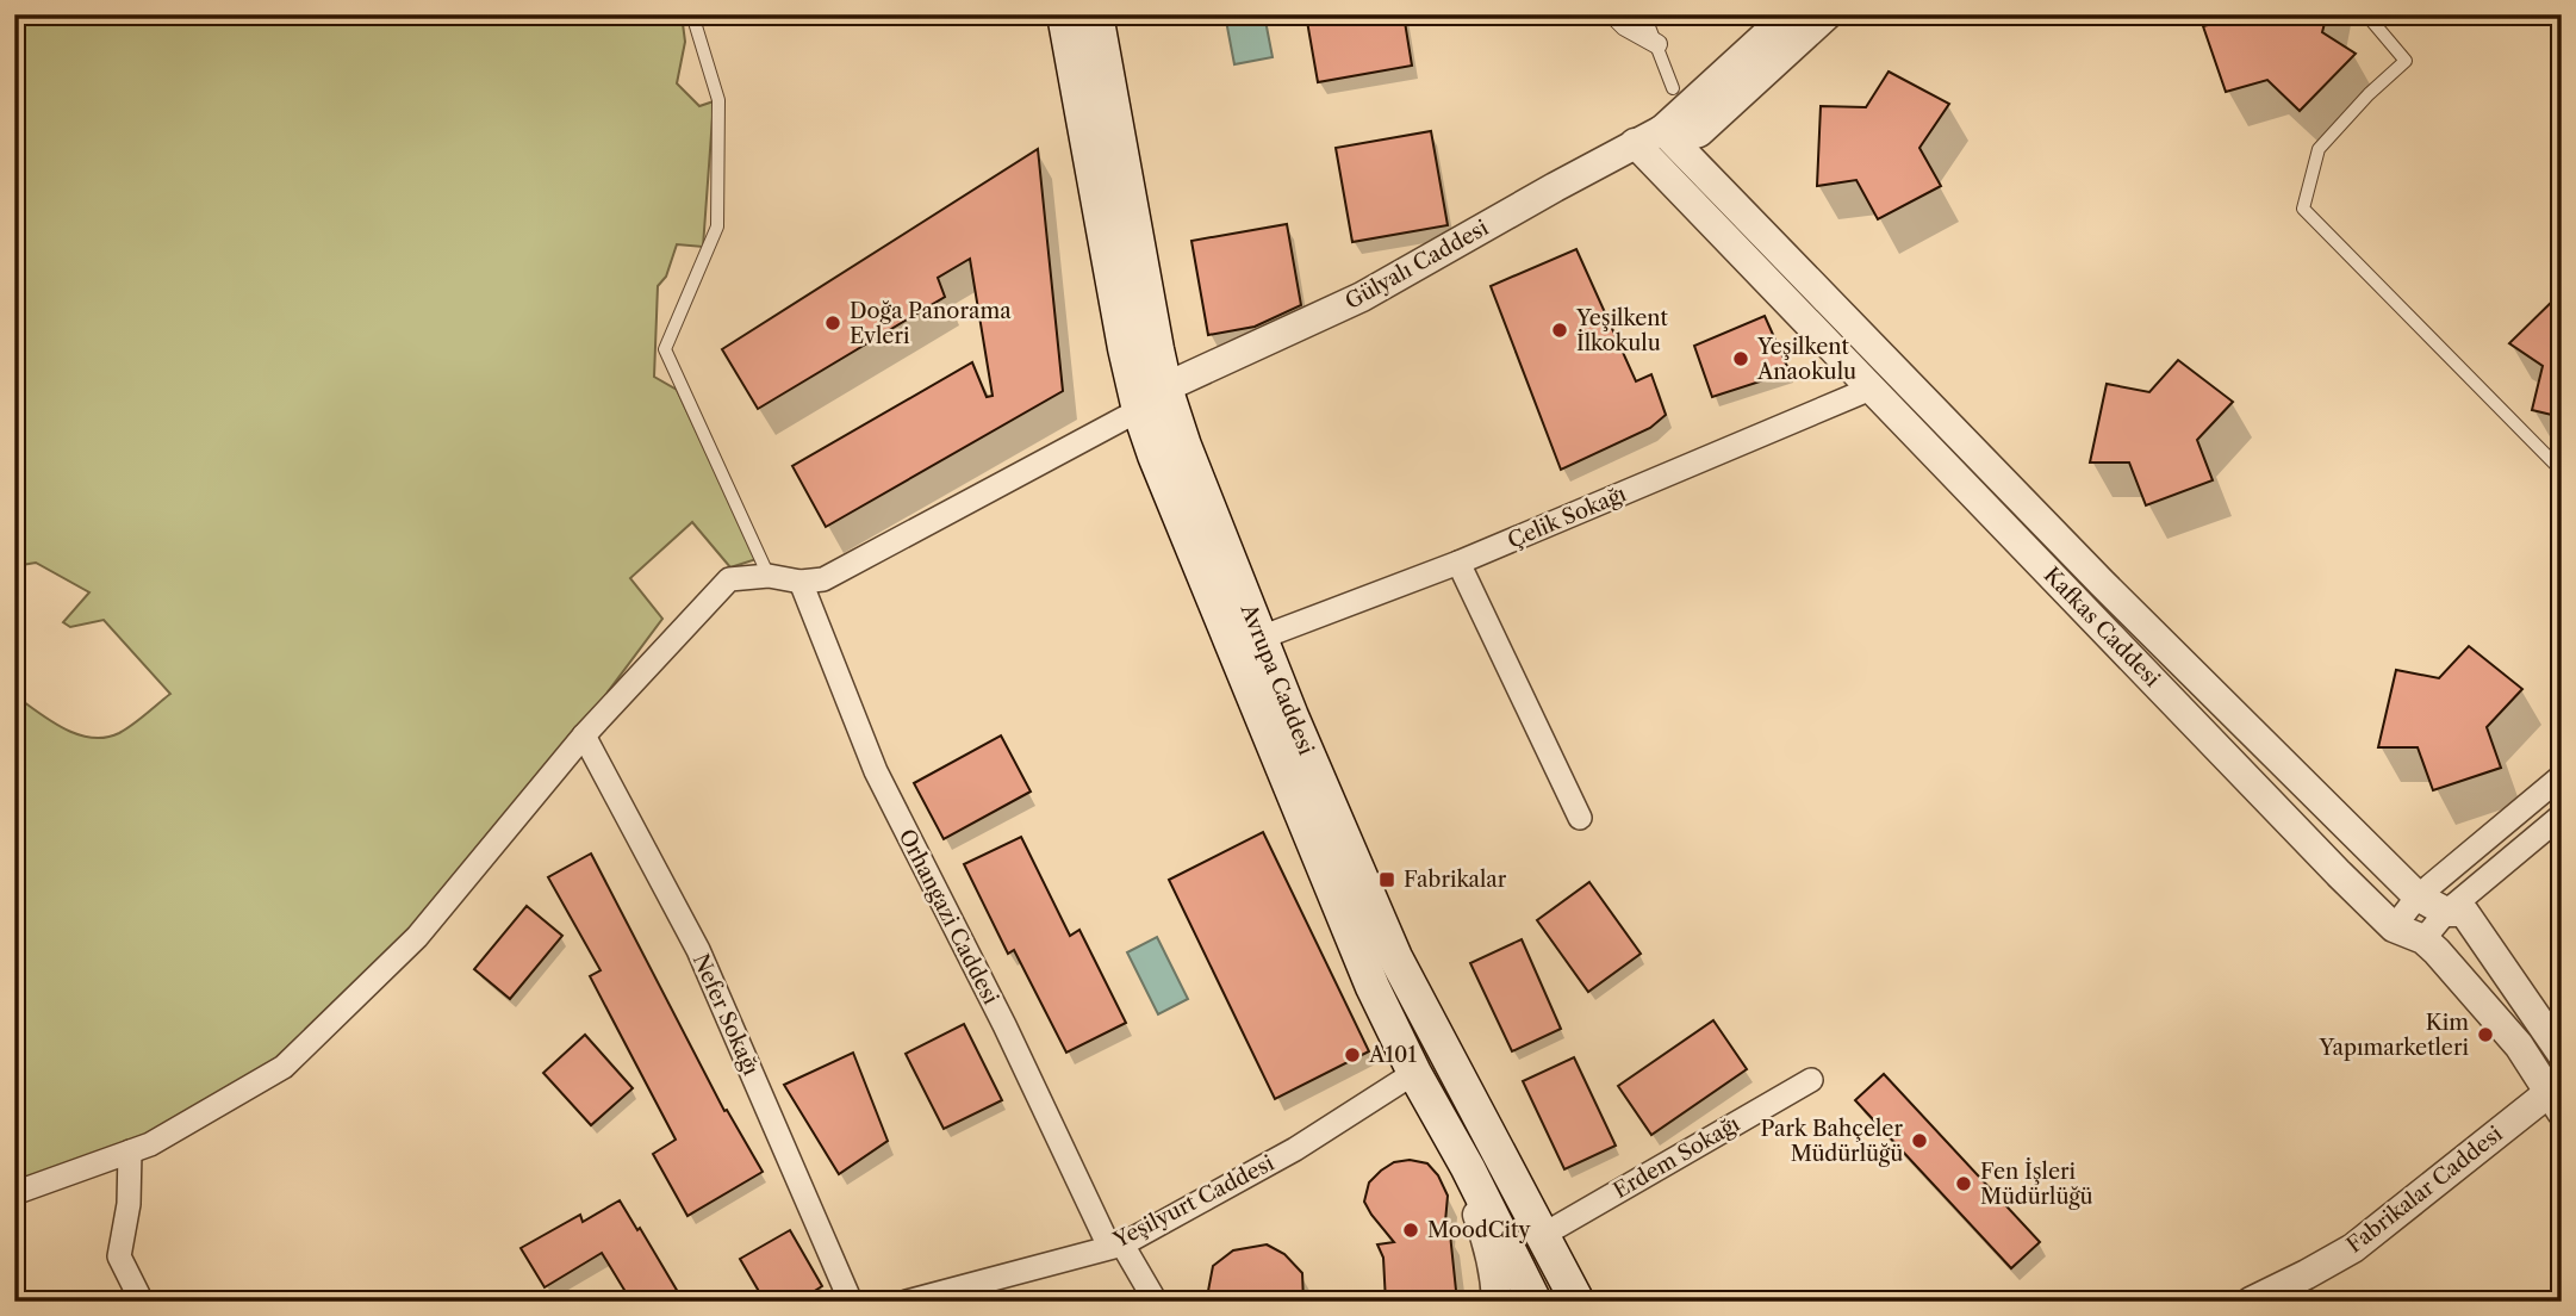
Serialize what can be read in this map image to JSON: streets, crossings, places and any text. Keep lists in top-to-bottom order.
{
  "streets": {
    "main road": ["Avrupa Caddesi"],
    "street": [
      "Gülyalı Caddesi",
      "Çelik Sokağı",
      "Kafkas Caddesi",
      "Orhangazi Caddesi",
      "Nefer Sokağı",
      "Erdem Sokağı",
      "Fabrikalar Caddesi",
      "Yeşilyurt Caddesi"
    ]
  },
  "crossings": [
    ["Gülyalı Caddesi", "Kafkas Caddesi"],
    ["Gülyalı Caddesi", "Avrupa Caddesi"],
    ["Çelik Sokağı", "Kafkas Caddesi"],
    ["Çelik Sokağı", "Avrupa Caddesi"],
    ["Kafkas Caddesi", "Fabrikalar Caddesi"],
    ["Avrupa Caddesi", "Erdem Sokağı"],
    ["Avrupa Caddesi", "Yeşilyurt Caddesi"],
    ["Orhangazi Caddesi", "Yeşilyurt Caddesi"]
  ],
  "places": {
    "other": [
      "Doğa Panorama Evleri",
      "Yeşilkent İlkokulu",
      "Yeşilkent Anaokulu",
      "Kim Yapımarketleri",
      "A101",
      "Park Bahçeler Müdürlüğü",
      "Fen İşleri Müdürlüğü",
      "MoodCity"
    ],
    "transit": ["Fabrikalar"]
  }
}
